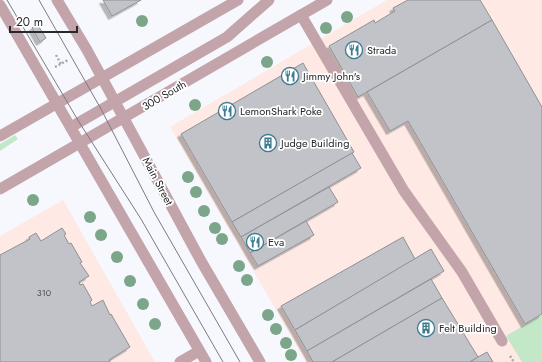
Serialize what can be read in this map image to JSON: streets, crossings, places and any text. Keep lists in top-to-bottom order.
{
  "streets": {
    "street": ["300 South", "Main Street"]
  },
  "crossings": [
    ["300 South", "Main Street"]
  ],
  "places": {
    "restaurant": [
      "Strada",
      "Jimmy John's",
      "LemonShark Poke",
      "Eva"
    ],
    "building": ["Judge Building", "Felt Building"]
  },
  "house_numbers": ["310"],
  "scale_bar": "20 m"
}
